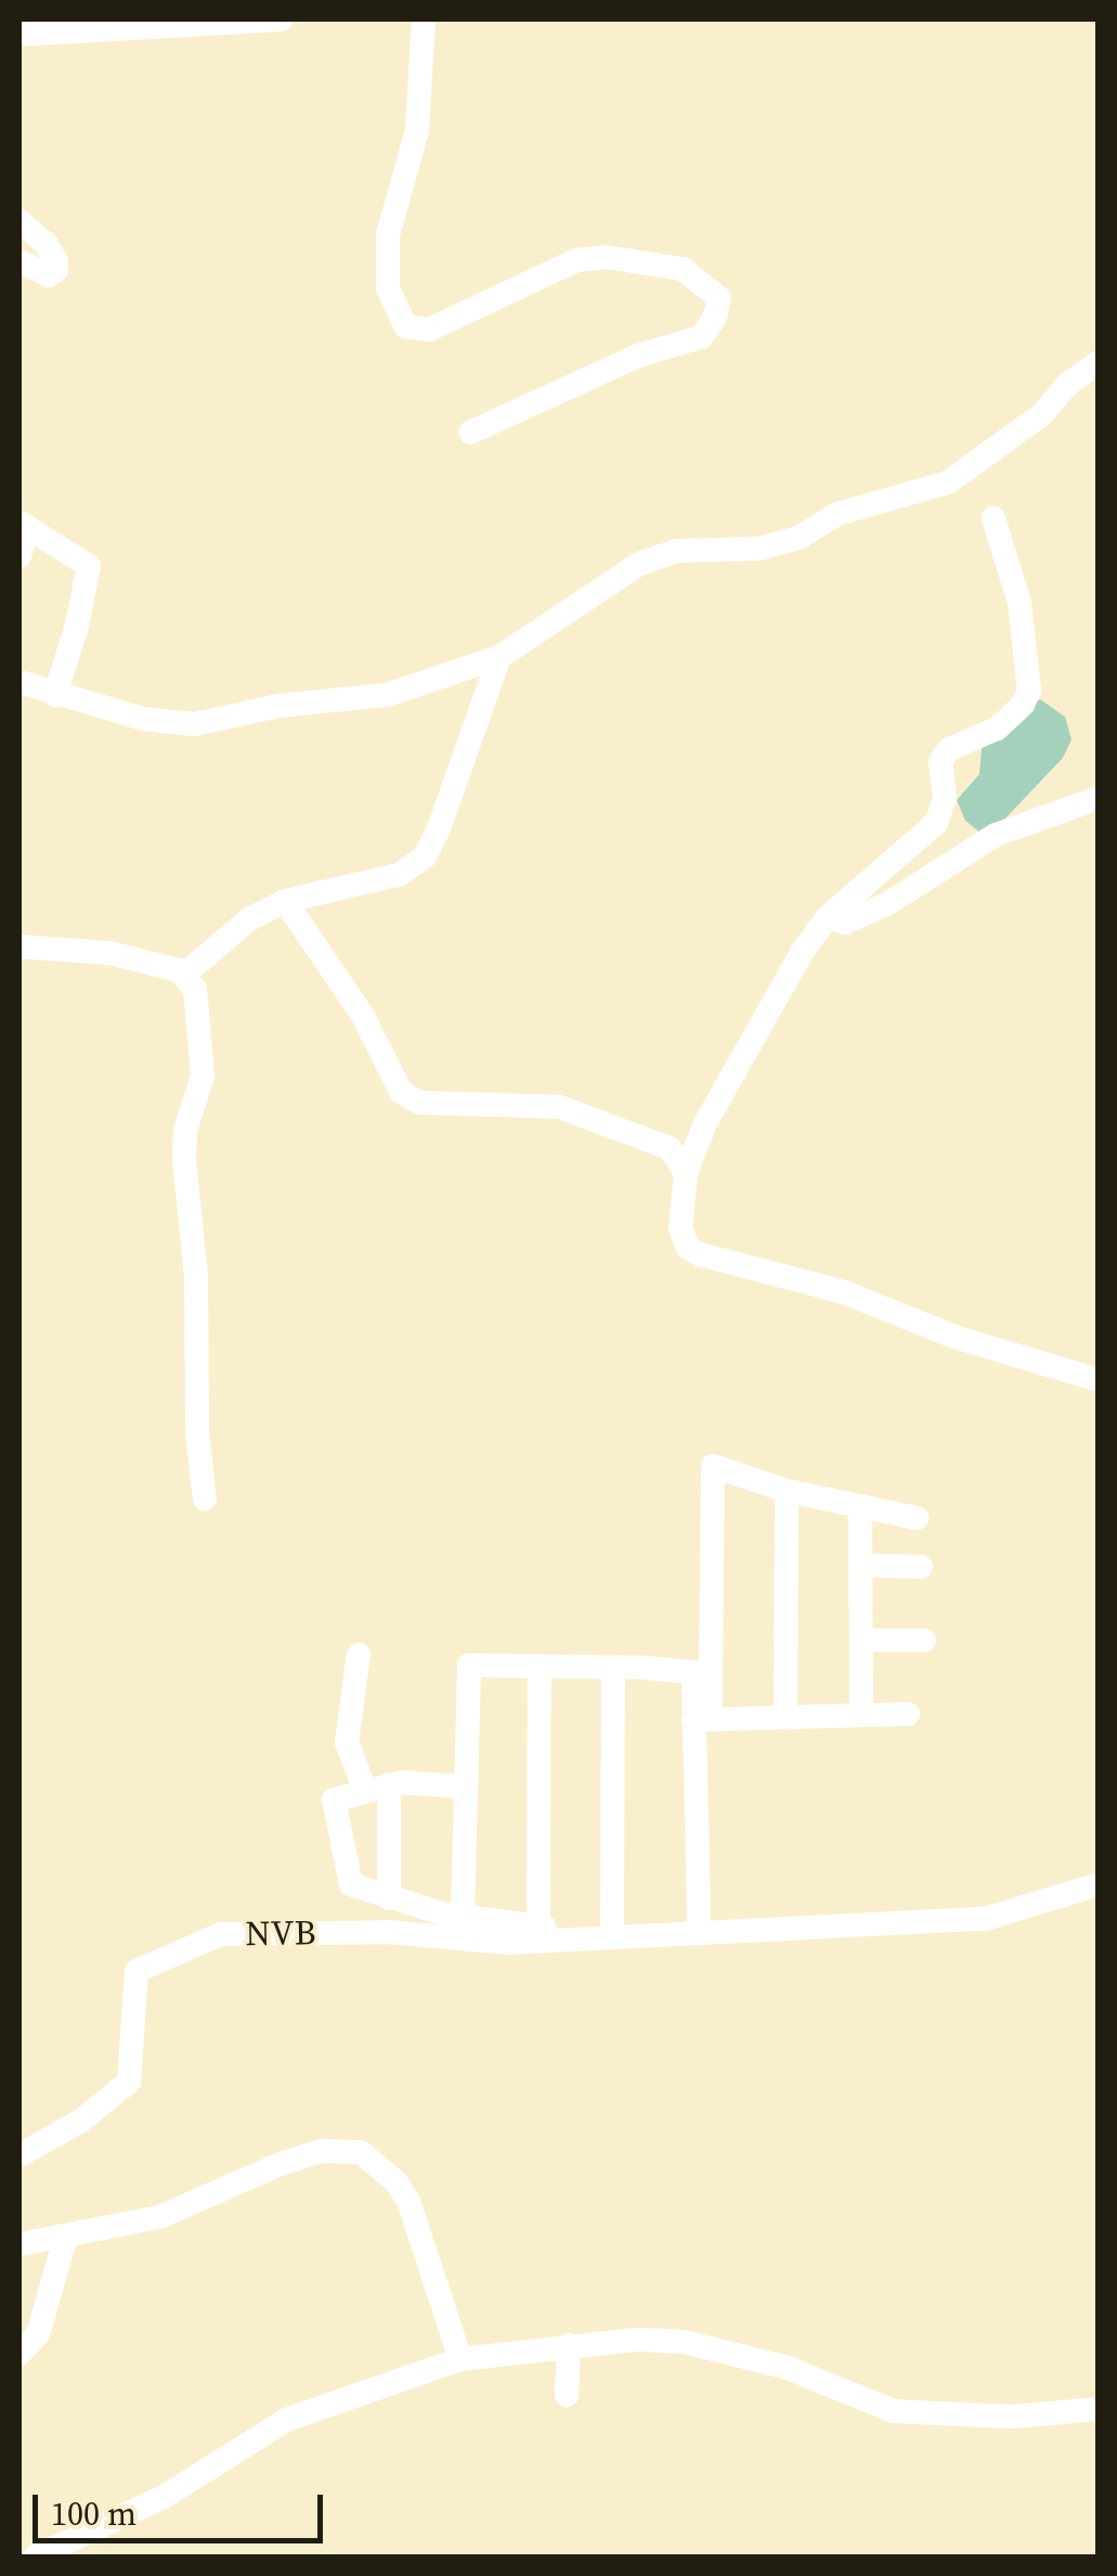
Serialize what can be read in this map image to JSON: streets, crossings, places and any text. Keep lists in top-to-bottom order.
{
  "streets": {
    "street": ["NVB"]
  },
  "scale_bar": "100 m"
}
